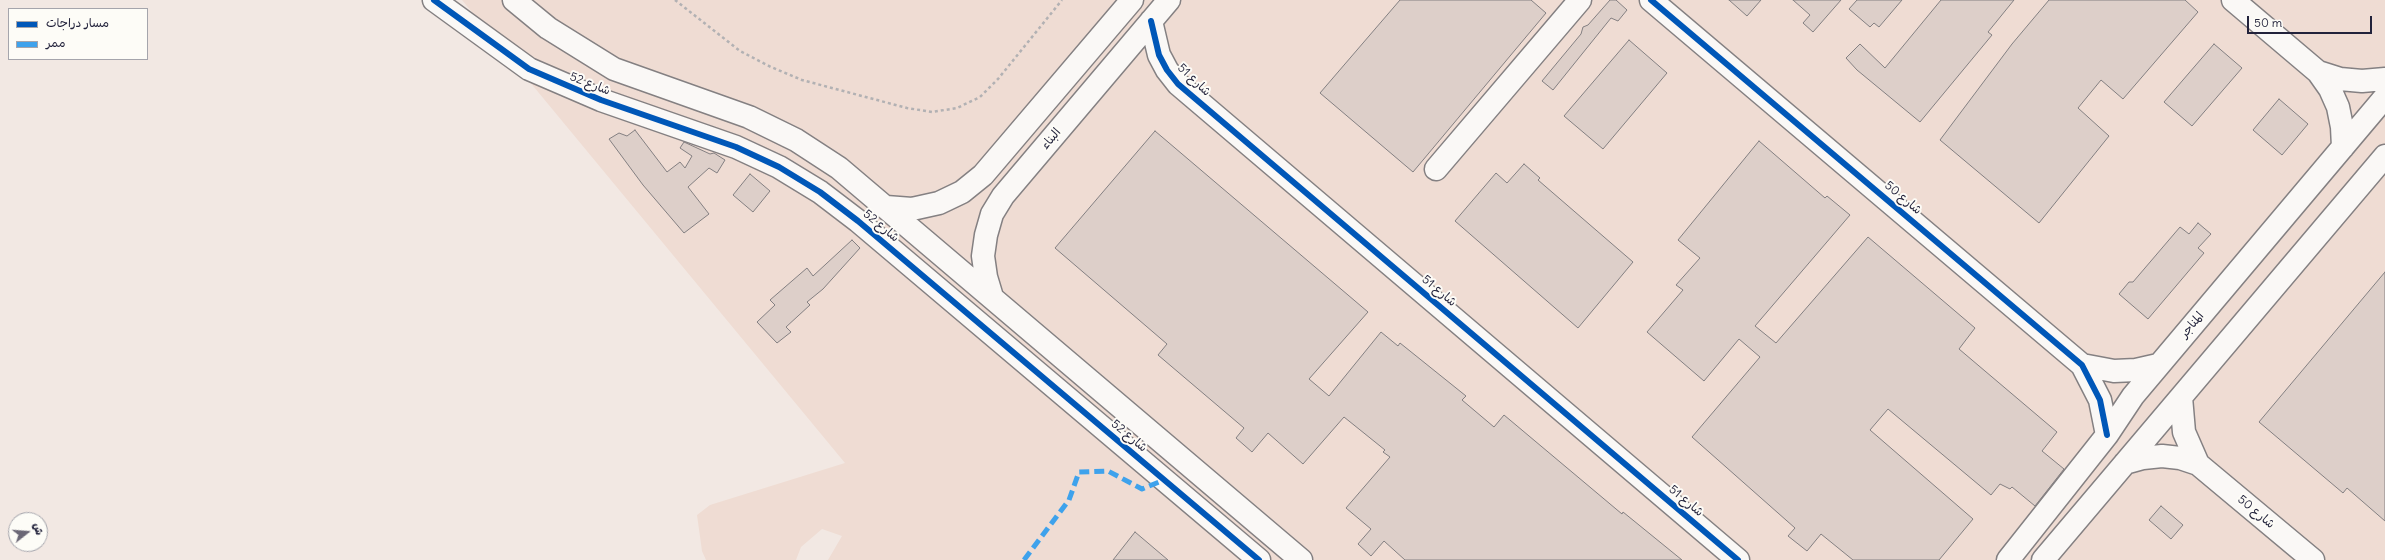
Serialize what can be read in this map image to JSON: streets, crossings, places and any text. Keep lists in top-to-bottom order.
{
  "streets": {
    "street": [
      "شارع 51",
      "شارع 52",
      "البناء",
      "شارع 50",
      "المناجر"
    ]
  },
  "crossings": [
    ["شارع 51", "البناء"],
    ["شارع 52", "البناء"],
    ["شارع 50", "المناجر"]
  ],
  "legend": ["مسار دراجات", "ممر"],
  "scale_bar": "50 m",
  "north": "right"
}
